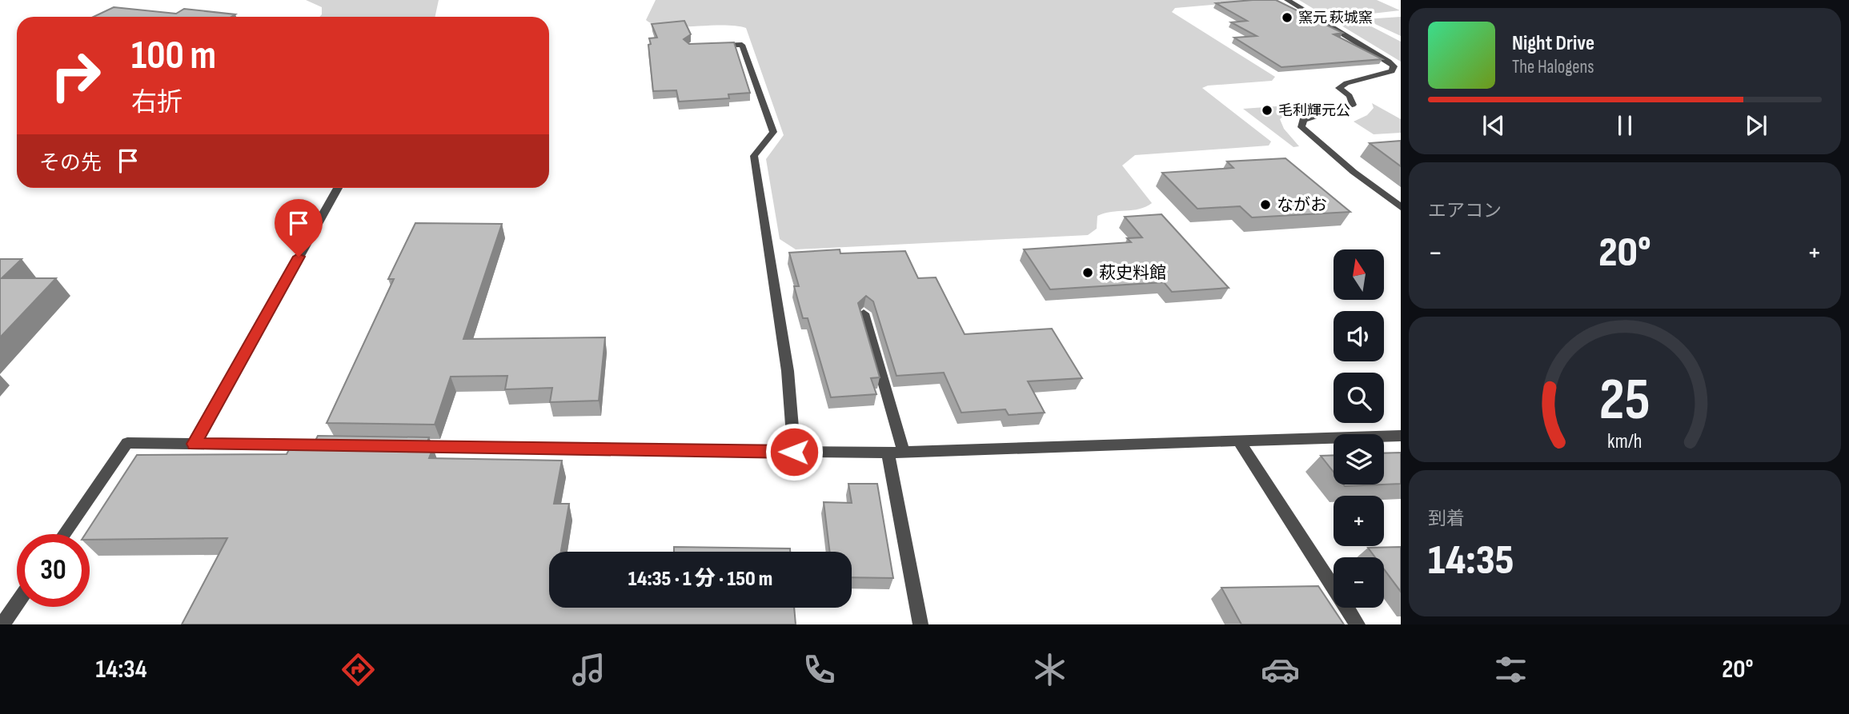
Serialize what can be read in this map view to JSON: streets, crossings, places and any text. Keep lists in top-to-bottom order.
{
  "places": [
    "窯元 萩城窯",
    "毛利輝元公",
    "ながお",
    "萩史料館"
  ],
  "north": "top",
  "page": {
    "turn": ["100 m", "右折"],
    "song": ["Night Drive", "The Halogens"],
    "then": "その先",
    "tile": [
      "エアコン",
      ["到着", "14:35"]
    ],
    "heat": ["−", "20°", "+"],
    "map_buttons": ["+", "−"],
    "limit": "30",
    "trip": "14:35 · 1 分 · 150 m",
    "tabs": ["14:34", "20°"],
    "gauge": ["25", "km/h"]
  }
}
